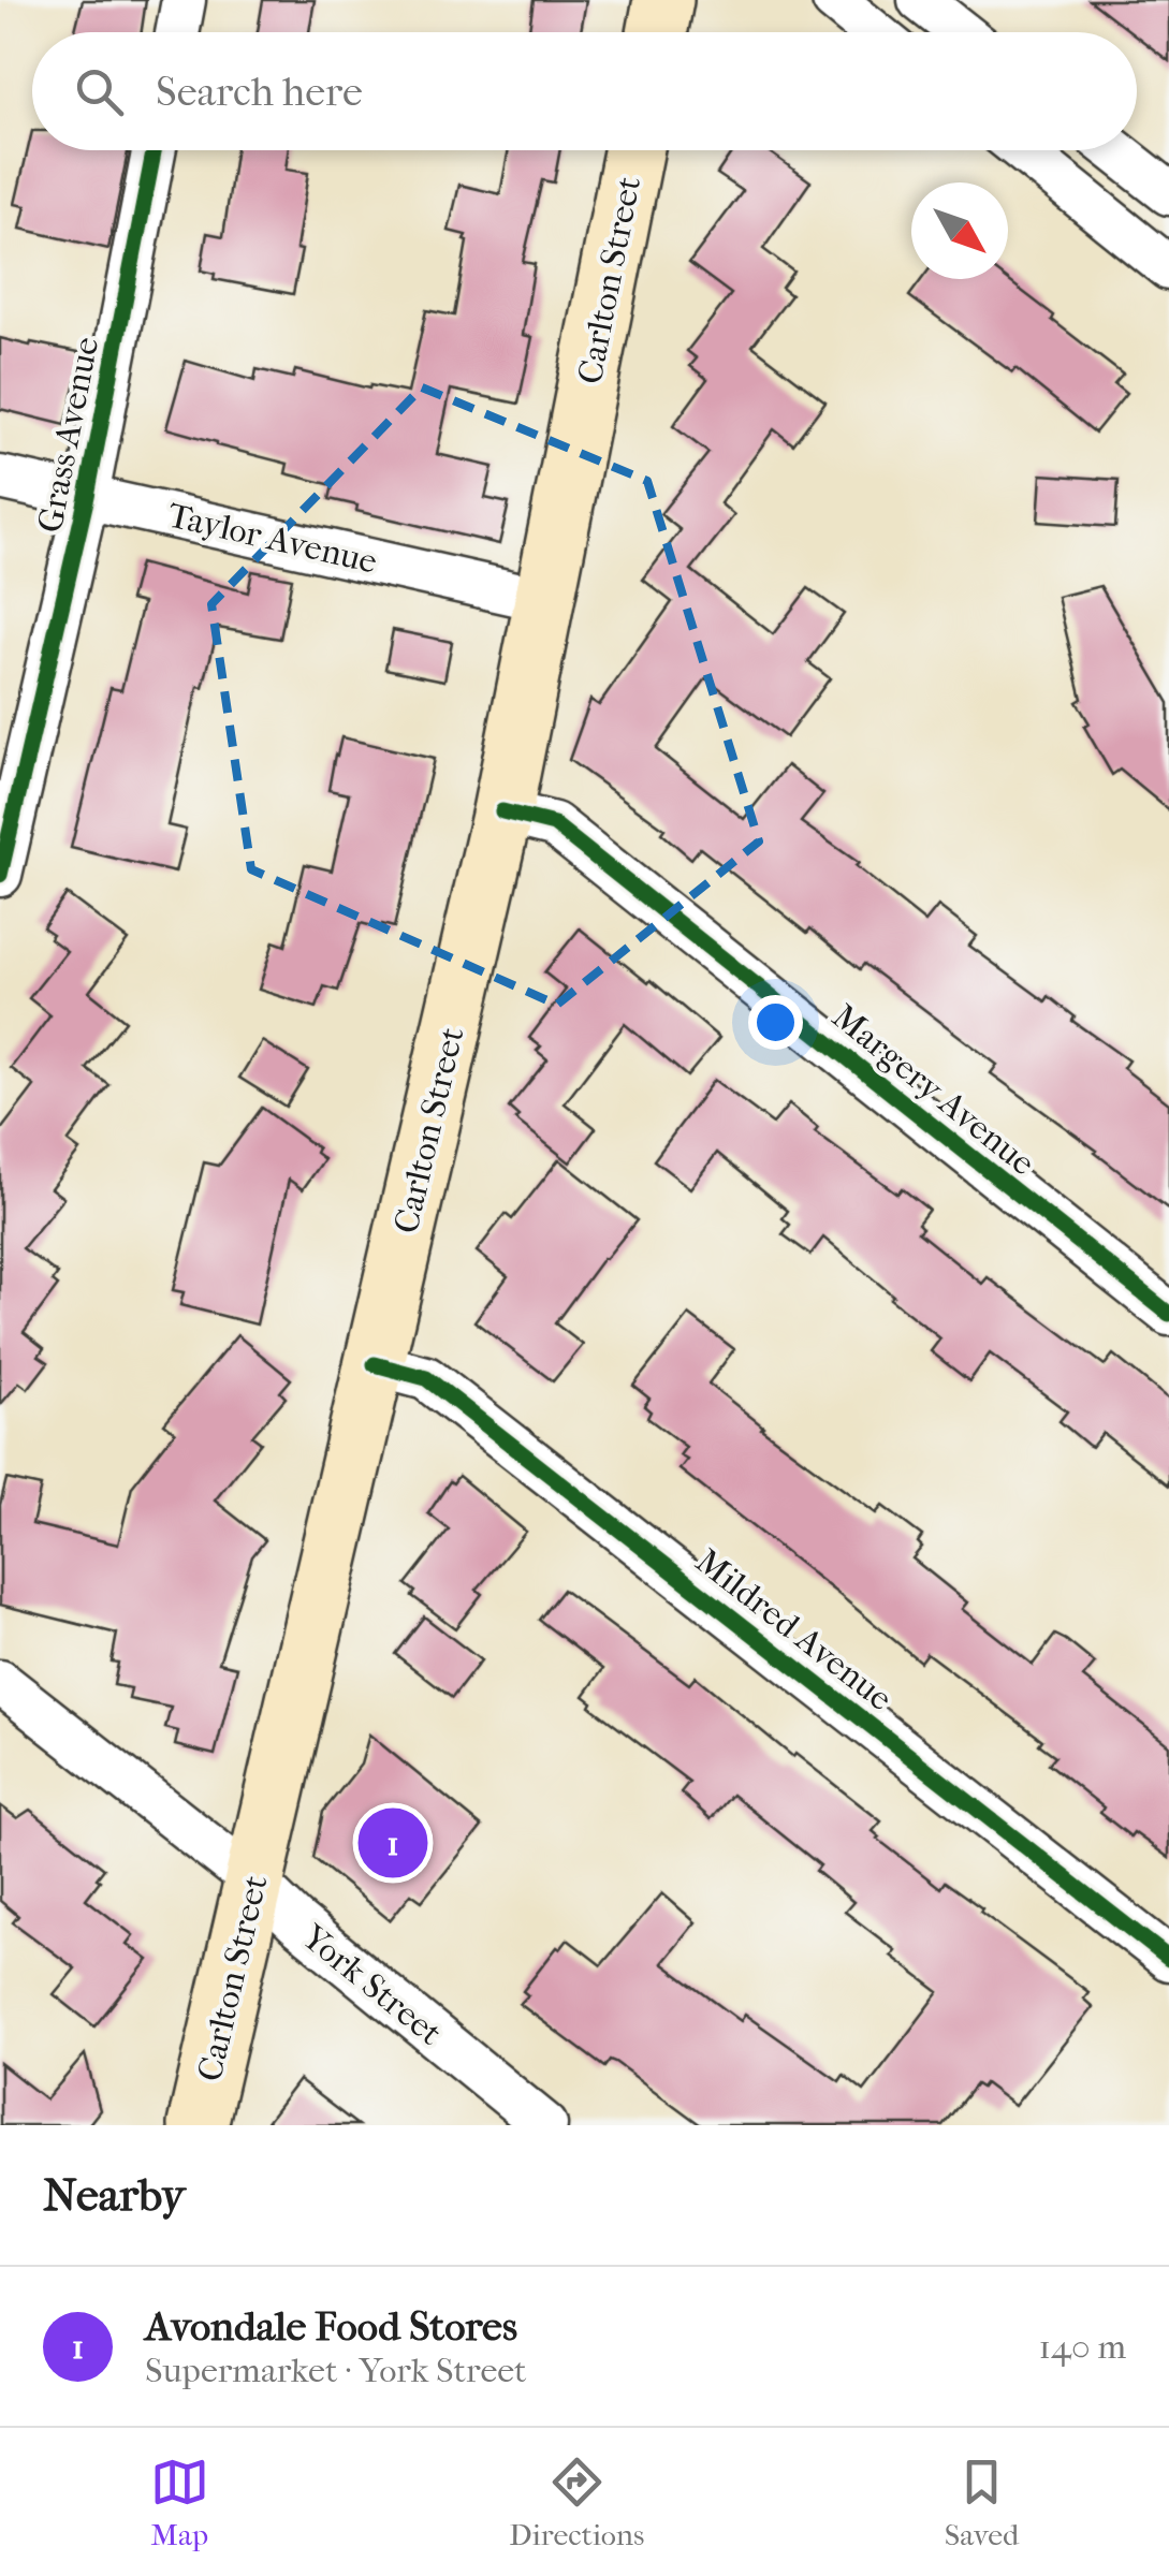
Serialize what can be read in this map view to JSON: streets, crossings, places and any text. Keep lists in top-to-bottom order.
{
  "streets": {
    "main road": ["Carlton Street"],
    "street": [
      "Grass Avenue",
      "Taylor Avenue",
      "Margery Avenue",
      "Mildred Avenue",
      "York Street"
    ]
  },
  "crossings": [
    ["Carlton Street", "Taylor Avenue"],
    ["Carlton Street", "Margery Avenue"],
    ["Carlton Street", "Mildred Avenue"],
    ["Carlton Street", "York Street"],
    ["Grass Avenue", "Taylor Avenue"]
  ],
  "north": "bottom right",
  "page": {
    "search": "Search here",
    "pins": "1",
    "heading": "Nearby",
    "list": [
      {
        "mark": "1",
        "name": "Avondale Food Stores",
        "note": "Supermarket · York Street",
        "value": "140 m"
      }
    ],
    "nav": ["Map", "Directions", "Saved"]
  }
}
